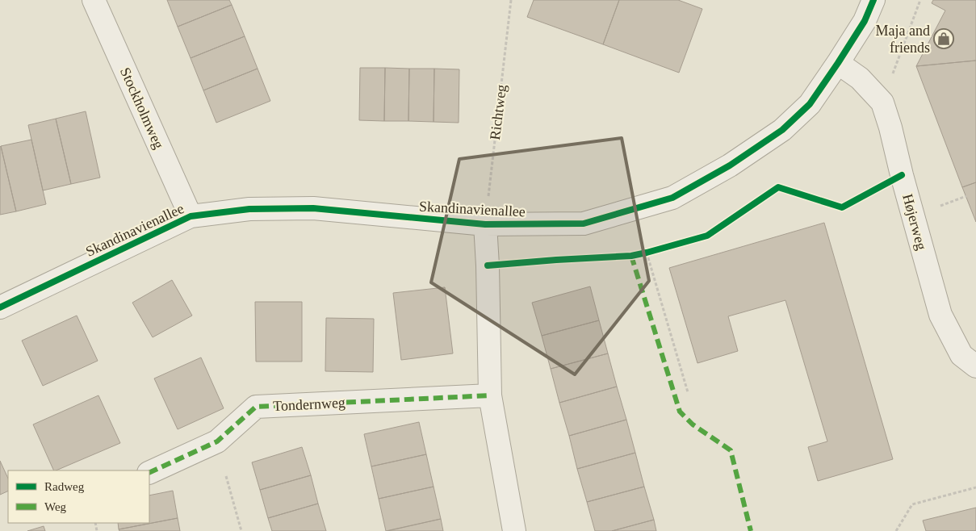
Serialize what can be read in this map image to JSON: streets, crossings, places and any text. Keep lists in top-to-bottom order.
{
  "streets": {
    "street": [
      "Stockholmweg",
      "Skandinavienallee",
      "Højerweg",
      "Tondernweg"
    ],
    "path": ["Richtweg"]
  },
  "crossings": [
    ["Stockholmweg", "Skandinavienallee"],
    ["Richtweg", "Skandinavienallee"],
    ["Skandinavienallee", "Højerweg"]
  ],
  "places": {
    "shop": ["Maja and friends"]
  },
  "legend": ["Radweg", "Weg"]
}
